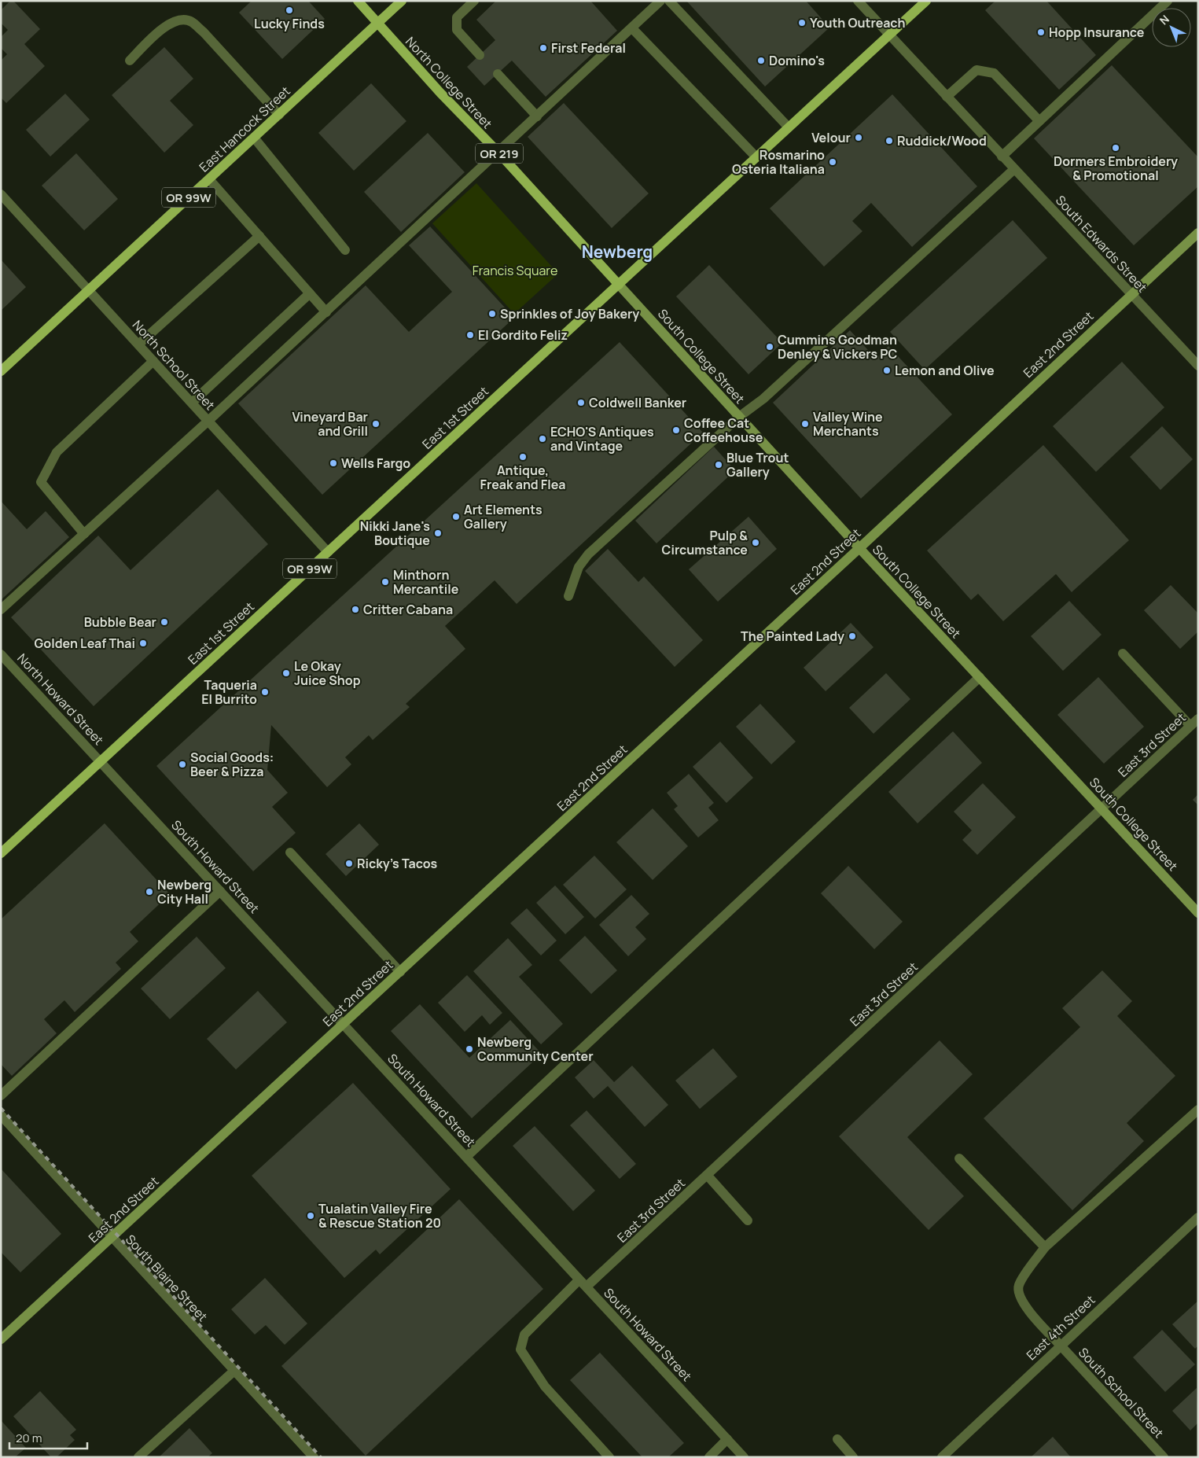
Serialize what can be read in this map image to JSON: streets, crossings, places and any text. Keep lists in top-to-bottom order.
{
  "streets": {
    "main road": [
      "North College Street",
      "East Hancock Street",
      "OR 219",
      "OR 99W",
      "East 1st Street"
    ],
    "street": [
      "South Edwards Street",
      "East 2nd Street",
      "South College Street",
      "North School Street",
      "North Howard Street",
      "East 3rd Street",
      "South Howard Street",
      "South Blaine Street",
      "East 4th Street",
      "South School Street"
    ]
  },
  "crossings": [
    ["North College Street", "East Hancock Street"],
    ["North College Street", "South College Street"],
    ["North College Street", "East 1st Street"],
    ["East Hancock Street", "North School Street"],
    ["South Edwards Street", "East 2nd Street"],
    ["South Edwards Street", "East 1st Street"],
    ["East 2nd Street", "South College Street"],
    ["East 2nd Street", "South Howard Street"],
    ["East 2nd Street", "South Blaine Street"],
    ["South College Street", "East 1st Street"],
    ["South College Street", "East 3rd Street"],
    ["North School Street", "East 1st Street"],
    ["East 1st Street", "North Howard Street"],
    ["East 1st Street", "South Howard Street"],
    ["North Howard Street", "South Howard Street"],
    ["East 3rd Street", "South Howard Street"],
    ["East 4th Street", "South School Street"]
  ],
  "districts": ["Newberg"],
  "parks": ["Francis Square"],
  "places": [
    "Lucky Finds",
    "Youth Outreach",
    "Hopp Insurance",
    "First Federal",
    "Domino's",
    "Velour",
    "Ruddick/Wood",
    "Dormers Embroidery & Promotional",
    "Rosmarino Osteria Italiana",
    "Sprinkles of Joy Bakery",
    "El Gordito Feliz",
    "Cummins Goodman Denley & Vickers PC",
    "Lemon and Olive",
    "Coldwell Banker",
    "Vineyard Bar and Grill",
    "Valley Wine Merchants",
    "Coffee Cat Coffeehouse",
    "ECHO'S Antiques and Vintage",
    "Antique, Freak and Flea",
    "Wells Fargo",
    "Blue Trout Gallery",
    "Art Elements Gallery",
    "Nikki Jane's Boutique",
    "Pulp & Circumstance",
    "Minthorn Mercantile",
    "Critter Cabana",
    "Bubble Bear",
    "The Painted Lady",
    "Golden Leaf Thai",
    "Le Okay Juice Shop",
    "Taqueria El Burrito",
    "Social Goods: Beer & Pizza",
    "Ricky's Tacos",
    "Newberg City Hall",
    "Newberg Community Center",
    "Tualatin Valley Fire & Rescue Station 20"
  ],
  "scale_bar": "20 m",
  "north": "top left"
}
